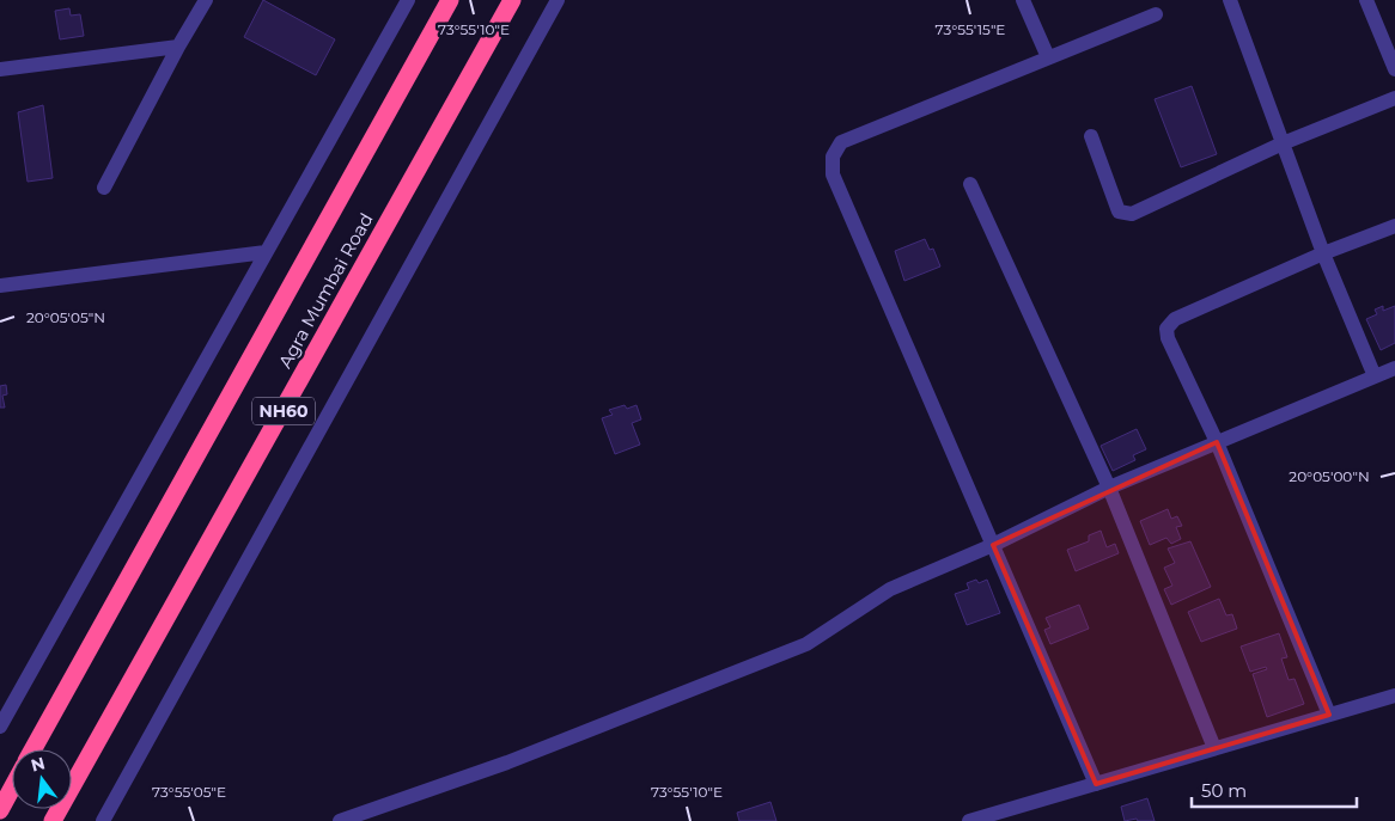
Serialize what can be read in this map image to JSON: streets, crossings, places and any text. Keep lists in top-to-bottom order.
{
  "streets": {
    "highway": ["Agra Mumbai Road", "NH60"]
  },
  "scale_bar": "50 m",
  "north": "top",
  "coordinates": [
    "73°55'10\"E",
    "73°55'15\"E",
    "20°05'05\"N",
    "20°05'00\"N",
    "73°55'05\"E"
  ]
}
